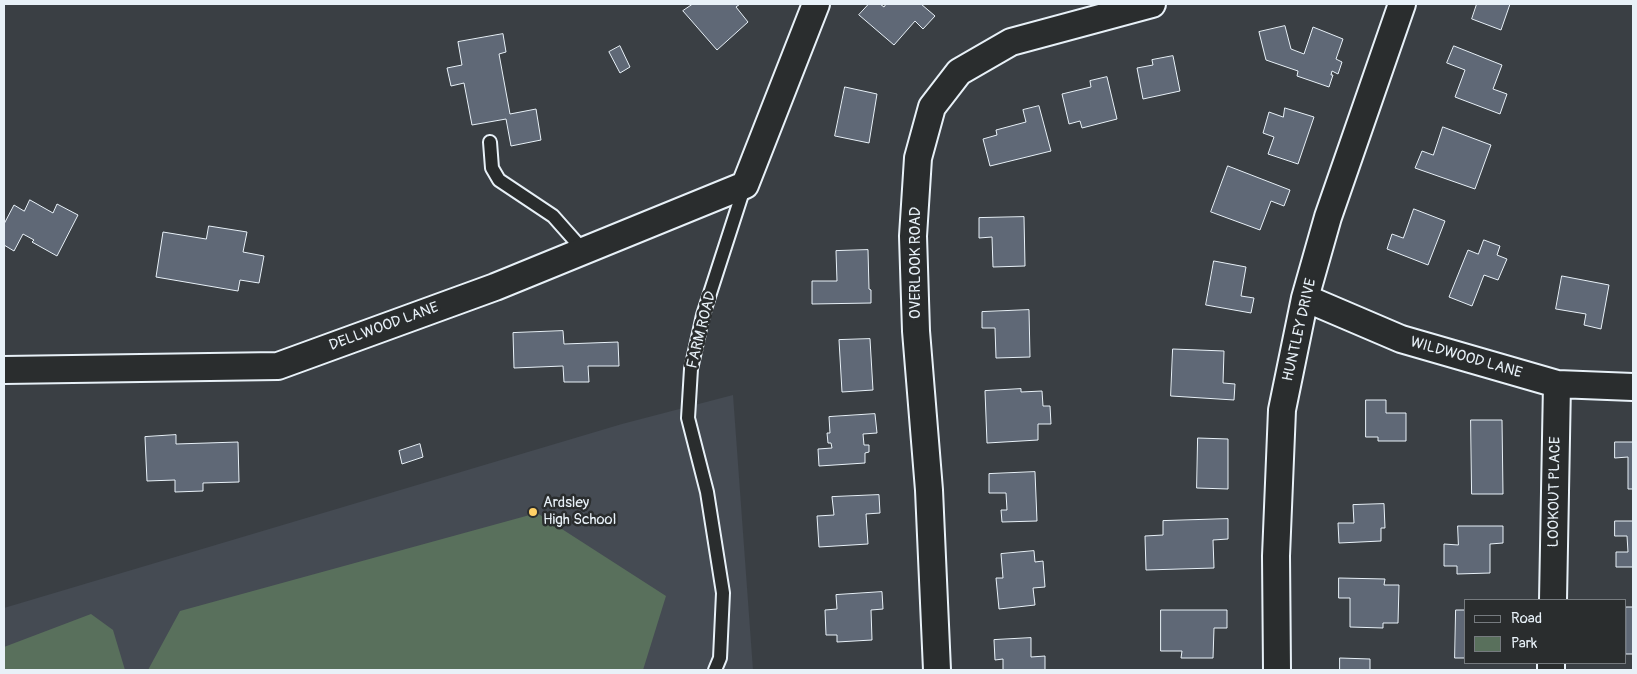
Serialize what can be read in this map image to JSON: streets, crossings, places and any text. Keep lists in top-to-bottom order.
{
  "streets": {
    "street": [
      "OVERLOOK ROAD",
      "DELLWOOD LANE",
      "FARM ROAD",
      "HUNTLEY DRIVE",
      "WILDWOOD LANE",
      "LOOKOUT PLACE"
    ]
  },
  "crossings": [
    ["DELLWOOD LANE", "FARM ROAD"],
    ["HUNTLEY DRIVE", "WILDWOOD LANE"],
    ["WILDWOOD LANE", "LOOKOUT PLACE"]
  ],
  "places": ["Ardsley High School"],
  "legend": ["Road", "Park"]
}
